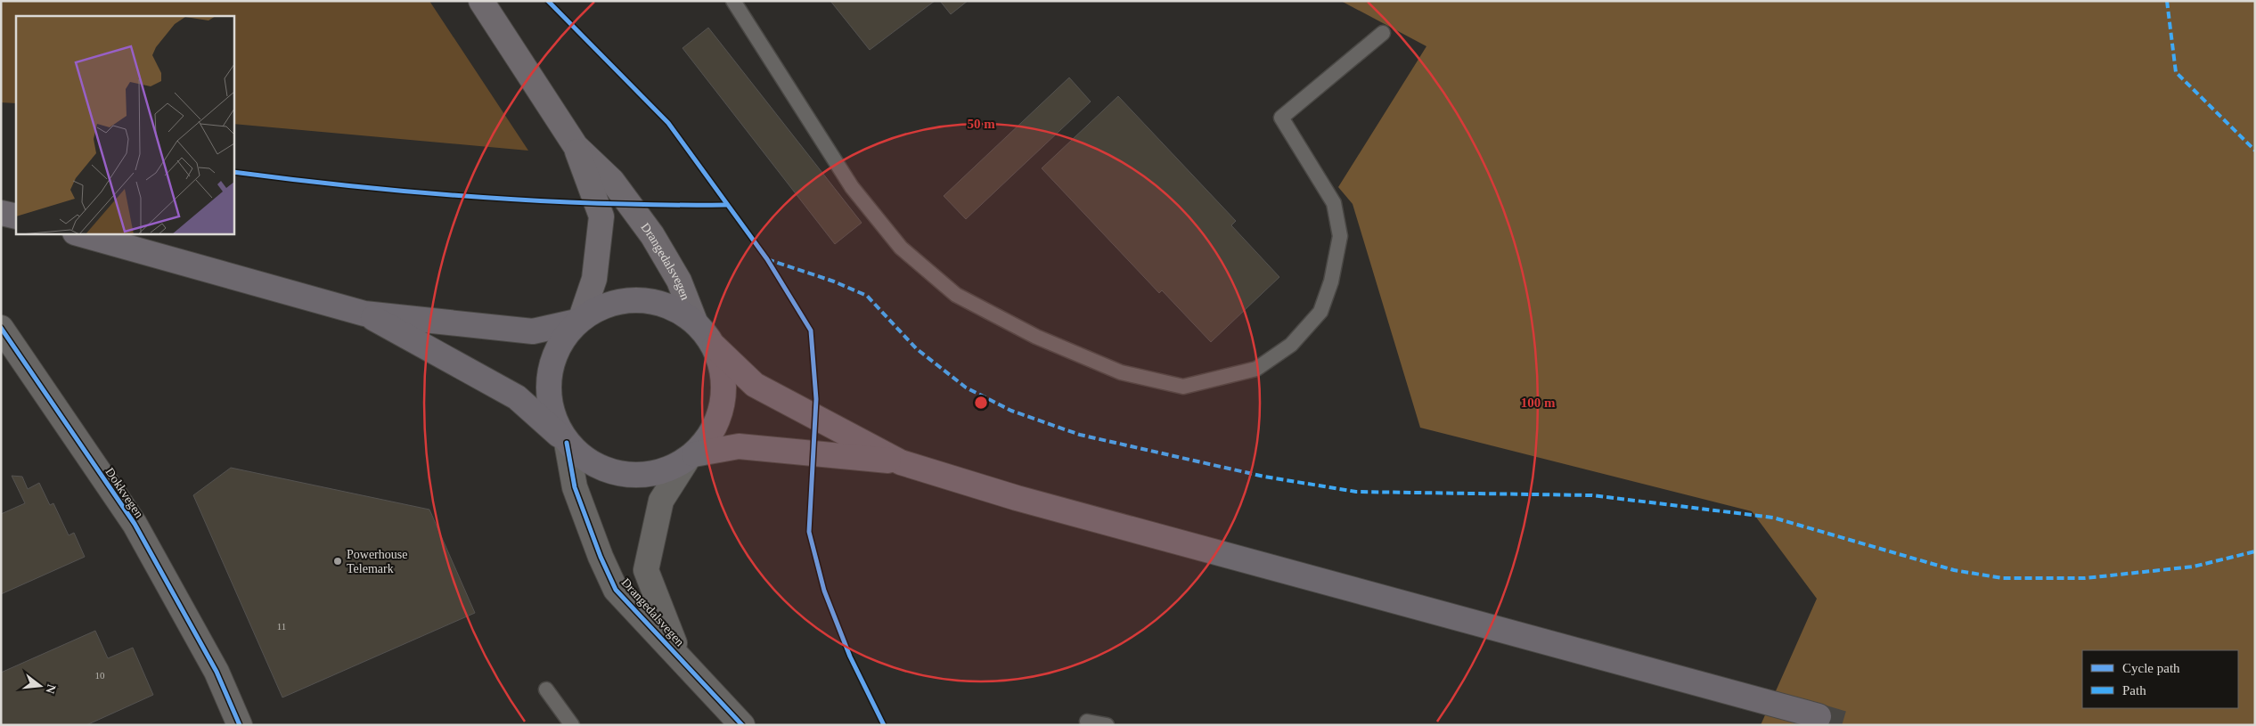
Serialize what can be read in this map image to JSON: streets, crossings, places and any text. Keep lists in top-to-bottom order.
{
  "streets": {
    "main road": ["Drangedalsvegen"],
    "street": ["Dokkvegen"]
  },
  "places": ["Powerhouse Telemark"],
  "house_numbers": ["11", "10"],
  "legend": ["Cycle path", "Path"],
  "north": "right",
  "rings": ["50 m", "100 m"]
}
